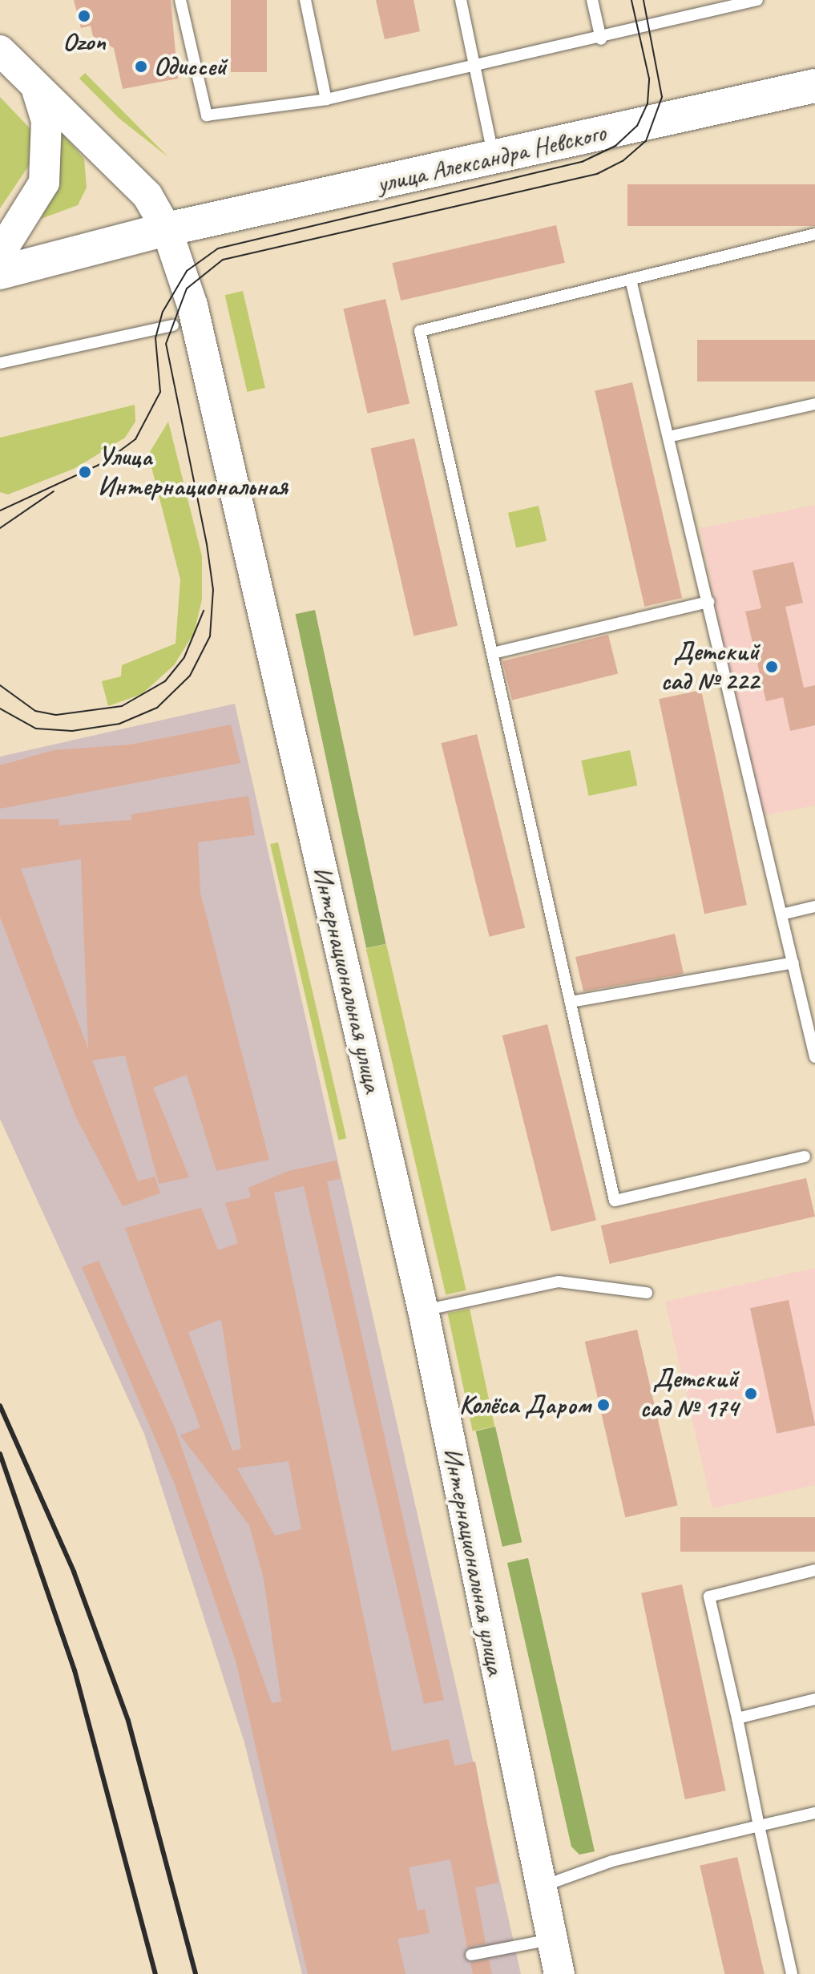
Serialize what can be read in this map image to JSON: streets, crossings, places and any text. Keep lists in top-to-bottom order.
{
  "streets": {
    "main road": ["улица Александра Невского", "Интернациональная улица"]
  },
  "crossings": [
    ["улица Александра Невского", "Интернациональная улица"]
  ],
  "places": [
    "Ozon",
    "Одиссей",
    "Улица Интернациональная",
    "Детский сад № 222",
    "Детский сад № 174",
    "Колёса Даром"
  ]
}
